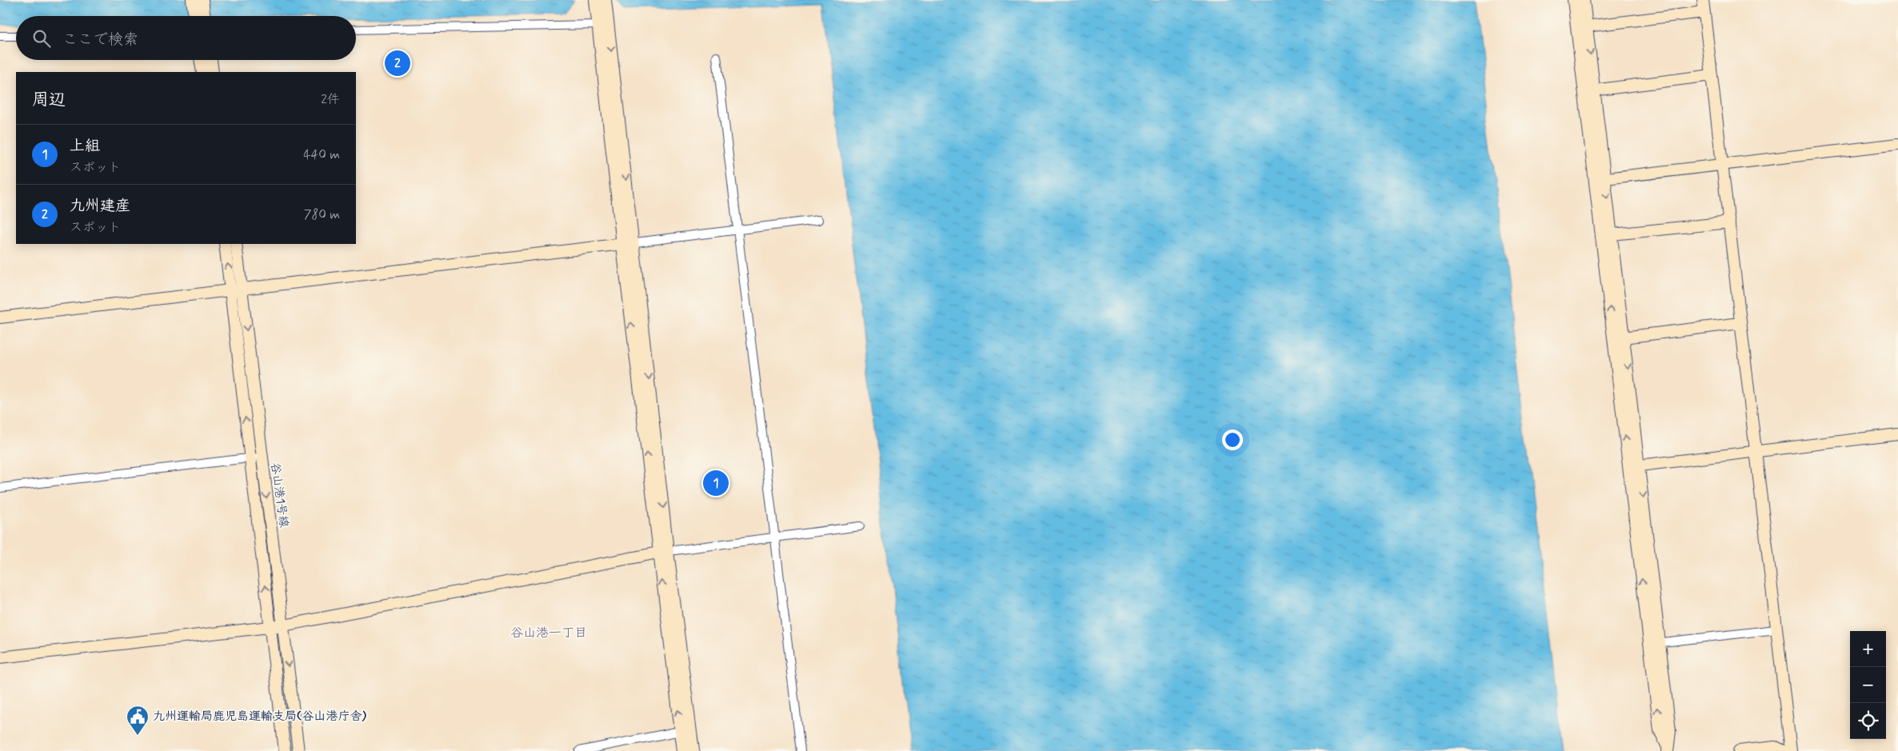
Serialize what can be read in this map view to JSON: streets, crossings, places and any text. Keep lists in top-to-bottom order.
{
  "streets": {
    "street": ["谷山港1号線"]
  },
  "districts": ["谷山港一丁目"],
  "places": {
    "public building": ["九州運輸局鹿児島運輸支局(谷山港庁舎)"]
  },
  "page": {
    "search": "ここで検索",
    "pins": ["2", "1"],
    "heading": ["周辺", "2件"],
    "list": [
      {
        "mark": "1",
        "name": "上組",
        "note": "スポット",
        "value": "440 m"
      },
      {
        "mark": "2",
        "name": "九州建産",
        "note": "スポット",
        "value": "780 m"
      }
    ],
    "map_buttons": ["+", "−"]
  }
}
